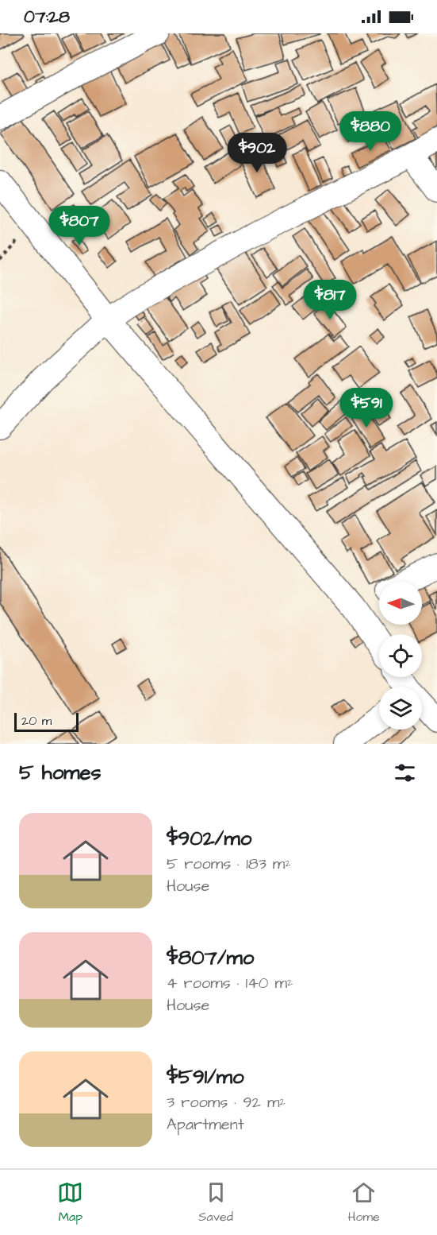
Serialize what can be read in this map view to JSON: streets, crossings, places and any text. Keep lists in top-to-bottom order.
{
  "scale_bar": "20 m",
  "north": "left",
  "page": {
    "status": "07:28",
    "price": [
      "$880",
      "$902",
      "$807",
      "$817",
      "$591"
    ],
    "scale": "20 m",
    "heading": "5 homes",
    "list": [
      {
        "name": "$902/mo",
        "note": "5 rooms · 183 m² · House"
      },
      {
        "name": "$807/mo",
        "note": "4 rooms · 140 m² · House"
      },
      {
        "name": "$591/mo",
        "note": "3 rooms · 92 m² · Apartment"
      }
    ],
    "tabs": ["Map", "Saved", "Home"]
  }
}
